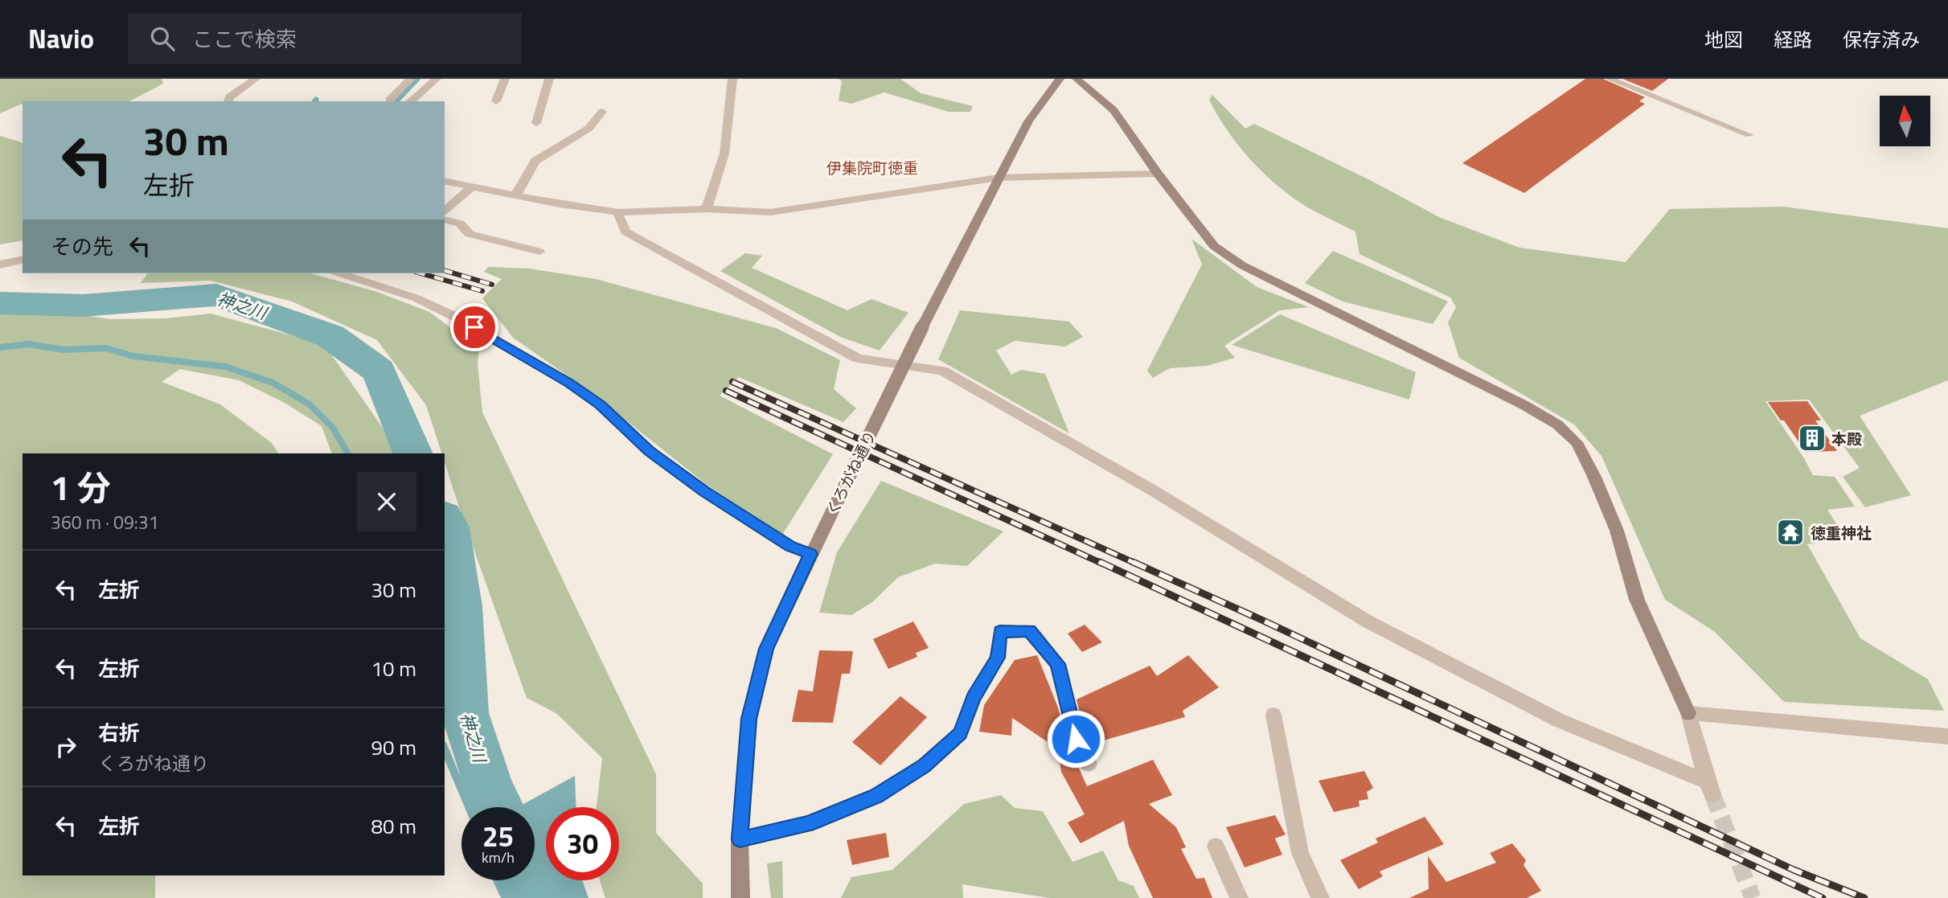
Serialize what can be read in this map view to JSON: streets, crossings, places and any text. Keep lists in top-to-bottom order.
{
  "streets": {
    "street": ["くろがね通り"]
  },
  "districts": ["伊集院町徳重"],
  "water": ["神之川"],
  "places": {
    "building": ["本殿"],
    "temple": ["徳重神社"]
  },
  "north": "top",
  "page": {
    "header": "Navio",
    "search": "ここで検索",
    "nav": ["地図", "経路", "保存済み"],
    "turn": ["30 m", "左折"],
    "then": "その先",
    "heading": ["1 分", "360 m · 09:31"],
    "list": [
      {
        "name": "左折",
        "value": "30 m"
      },
      {
        "name": "左折",
        "value": "10 m"
      },
      {
        "name": "右折",
        "note": "くろがね通り",
        "value": "90 m"
      },
      {
        "name": "左折",
        "value": "80 m"
      }
    ],
    "speed": "25 km/h",
    "limit": "30"
  }
}
